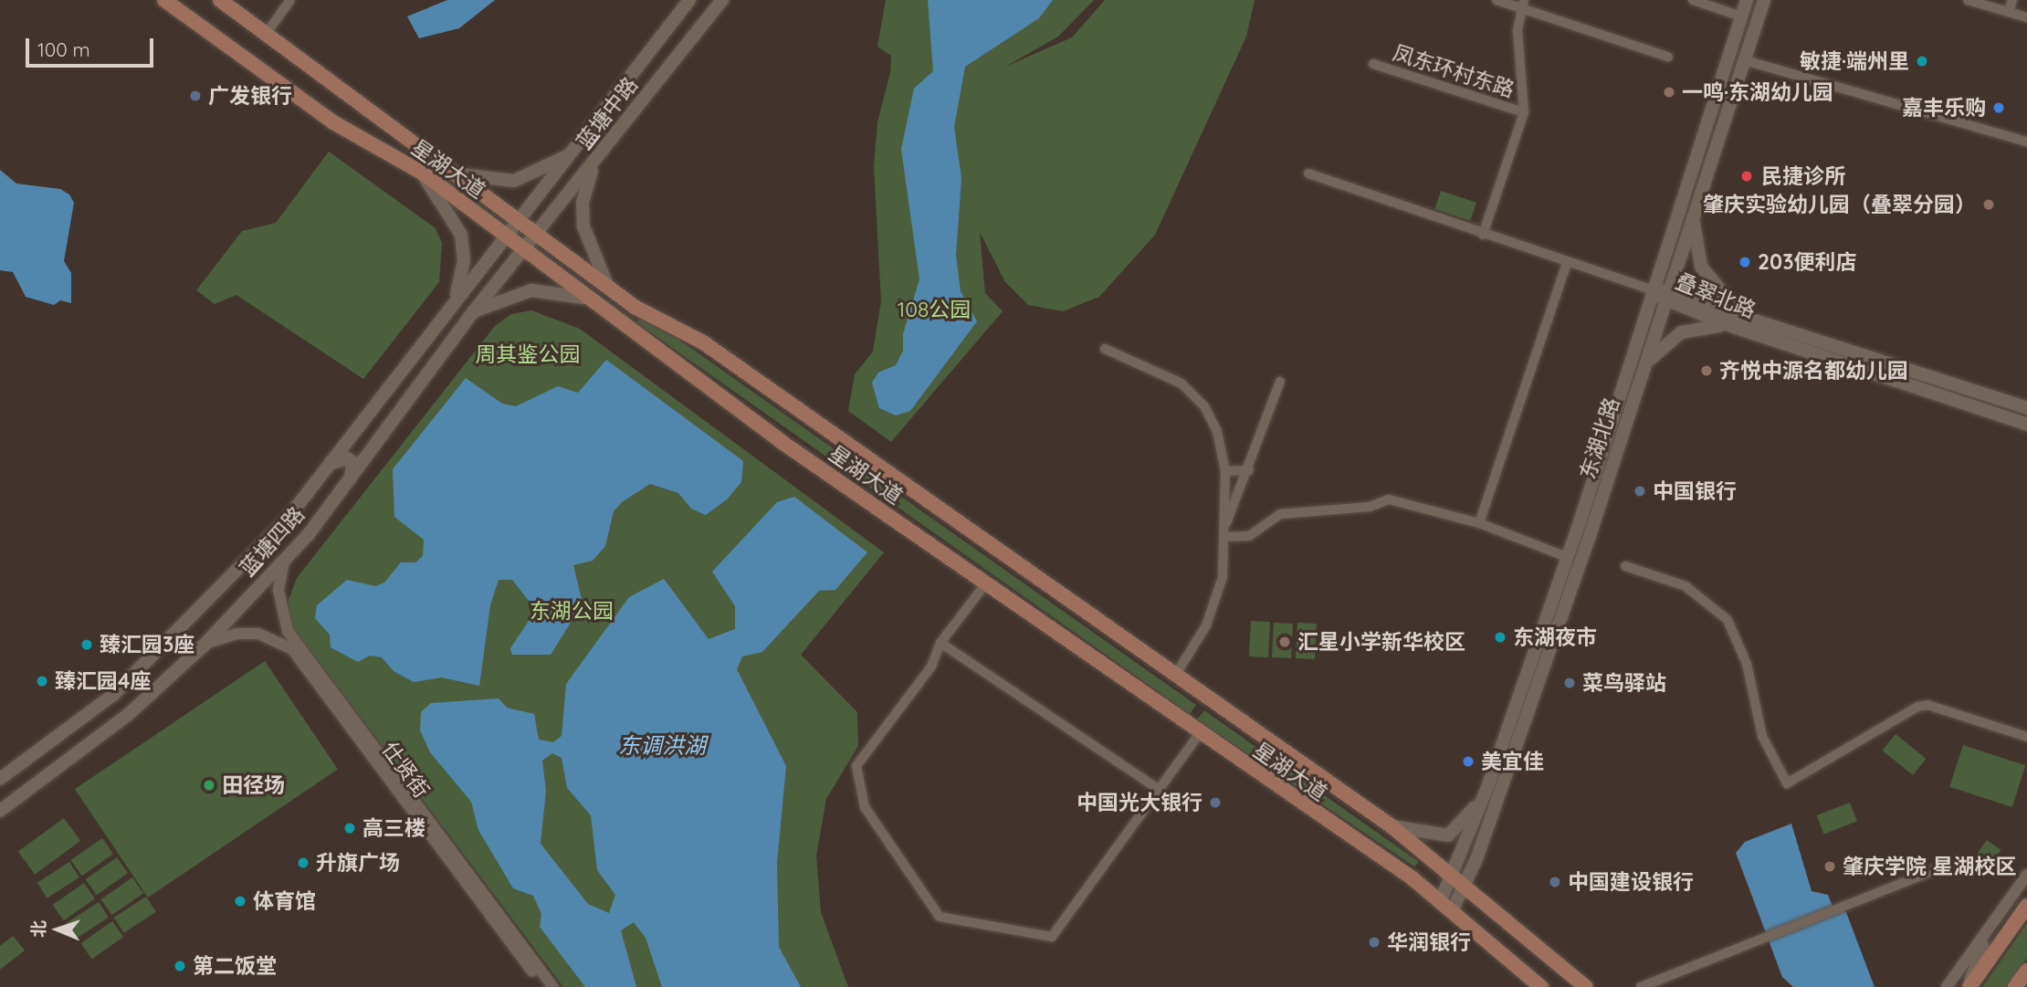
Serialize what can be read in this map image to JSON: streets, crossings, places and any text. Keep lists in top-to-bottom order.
{
  "streets": {
    "main road": [
      "蓝塘中路",
      "星湖大道",
      "叠翠北路",
      "东湖北路",
      "蓝塘四路"
    ],
    "street": ["凤东环村东路", "仕贤街"]
  },
  "crossings": [
    ["蓝塘中路", "星湖大道"],
    ["蓝塘中路", "蓝塘四路"],
    ["星湖大道", "东湖北路"],
    ["星湖大道", "蓝塘四路"],
    ["叠翠北路", "东湖北路"],
    ["蓝塘四路", "仕贤街"]
  ],
  "water": ["东调洪湖"],
  "parks": ["108公园", "周其鉴公园", "东湖公园"],
  "places": [
    "敏捷·端州里",
    "一鸣·东湖幼儿园",
    "广发银行",
    "嘉丰乐购",
    "民捷诊所",
    "肇庆实验幼儿园（叠翠分园）",
    "203便利店",
    "齐悦中源名都幼儿园",
    "中国银行",
    "东湖夜市",
    "汇星小学新华校区",
    "臻汇园3座",
    "臻汇园4座",
    "菜鸟驿站",
    "美宜佳",
    "田径场",
    "中国光大银行",
    "高三楼",
    "升旗广场",
    "肇庆学院 星湖校区",
    "中国建设银行",
    "体育馆",
    "华润银行",
    "第二饭堂"
  ],
  "scale_bar": "100 m",
  "north": "left"
}
